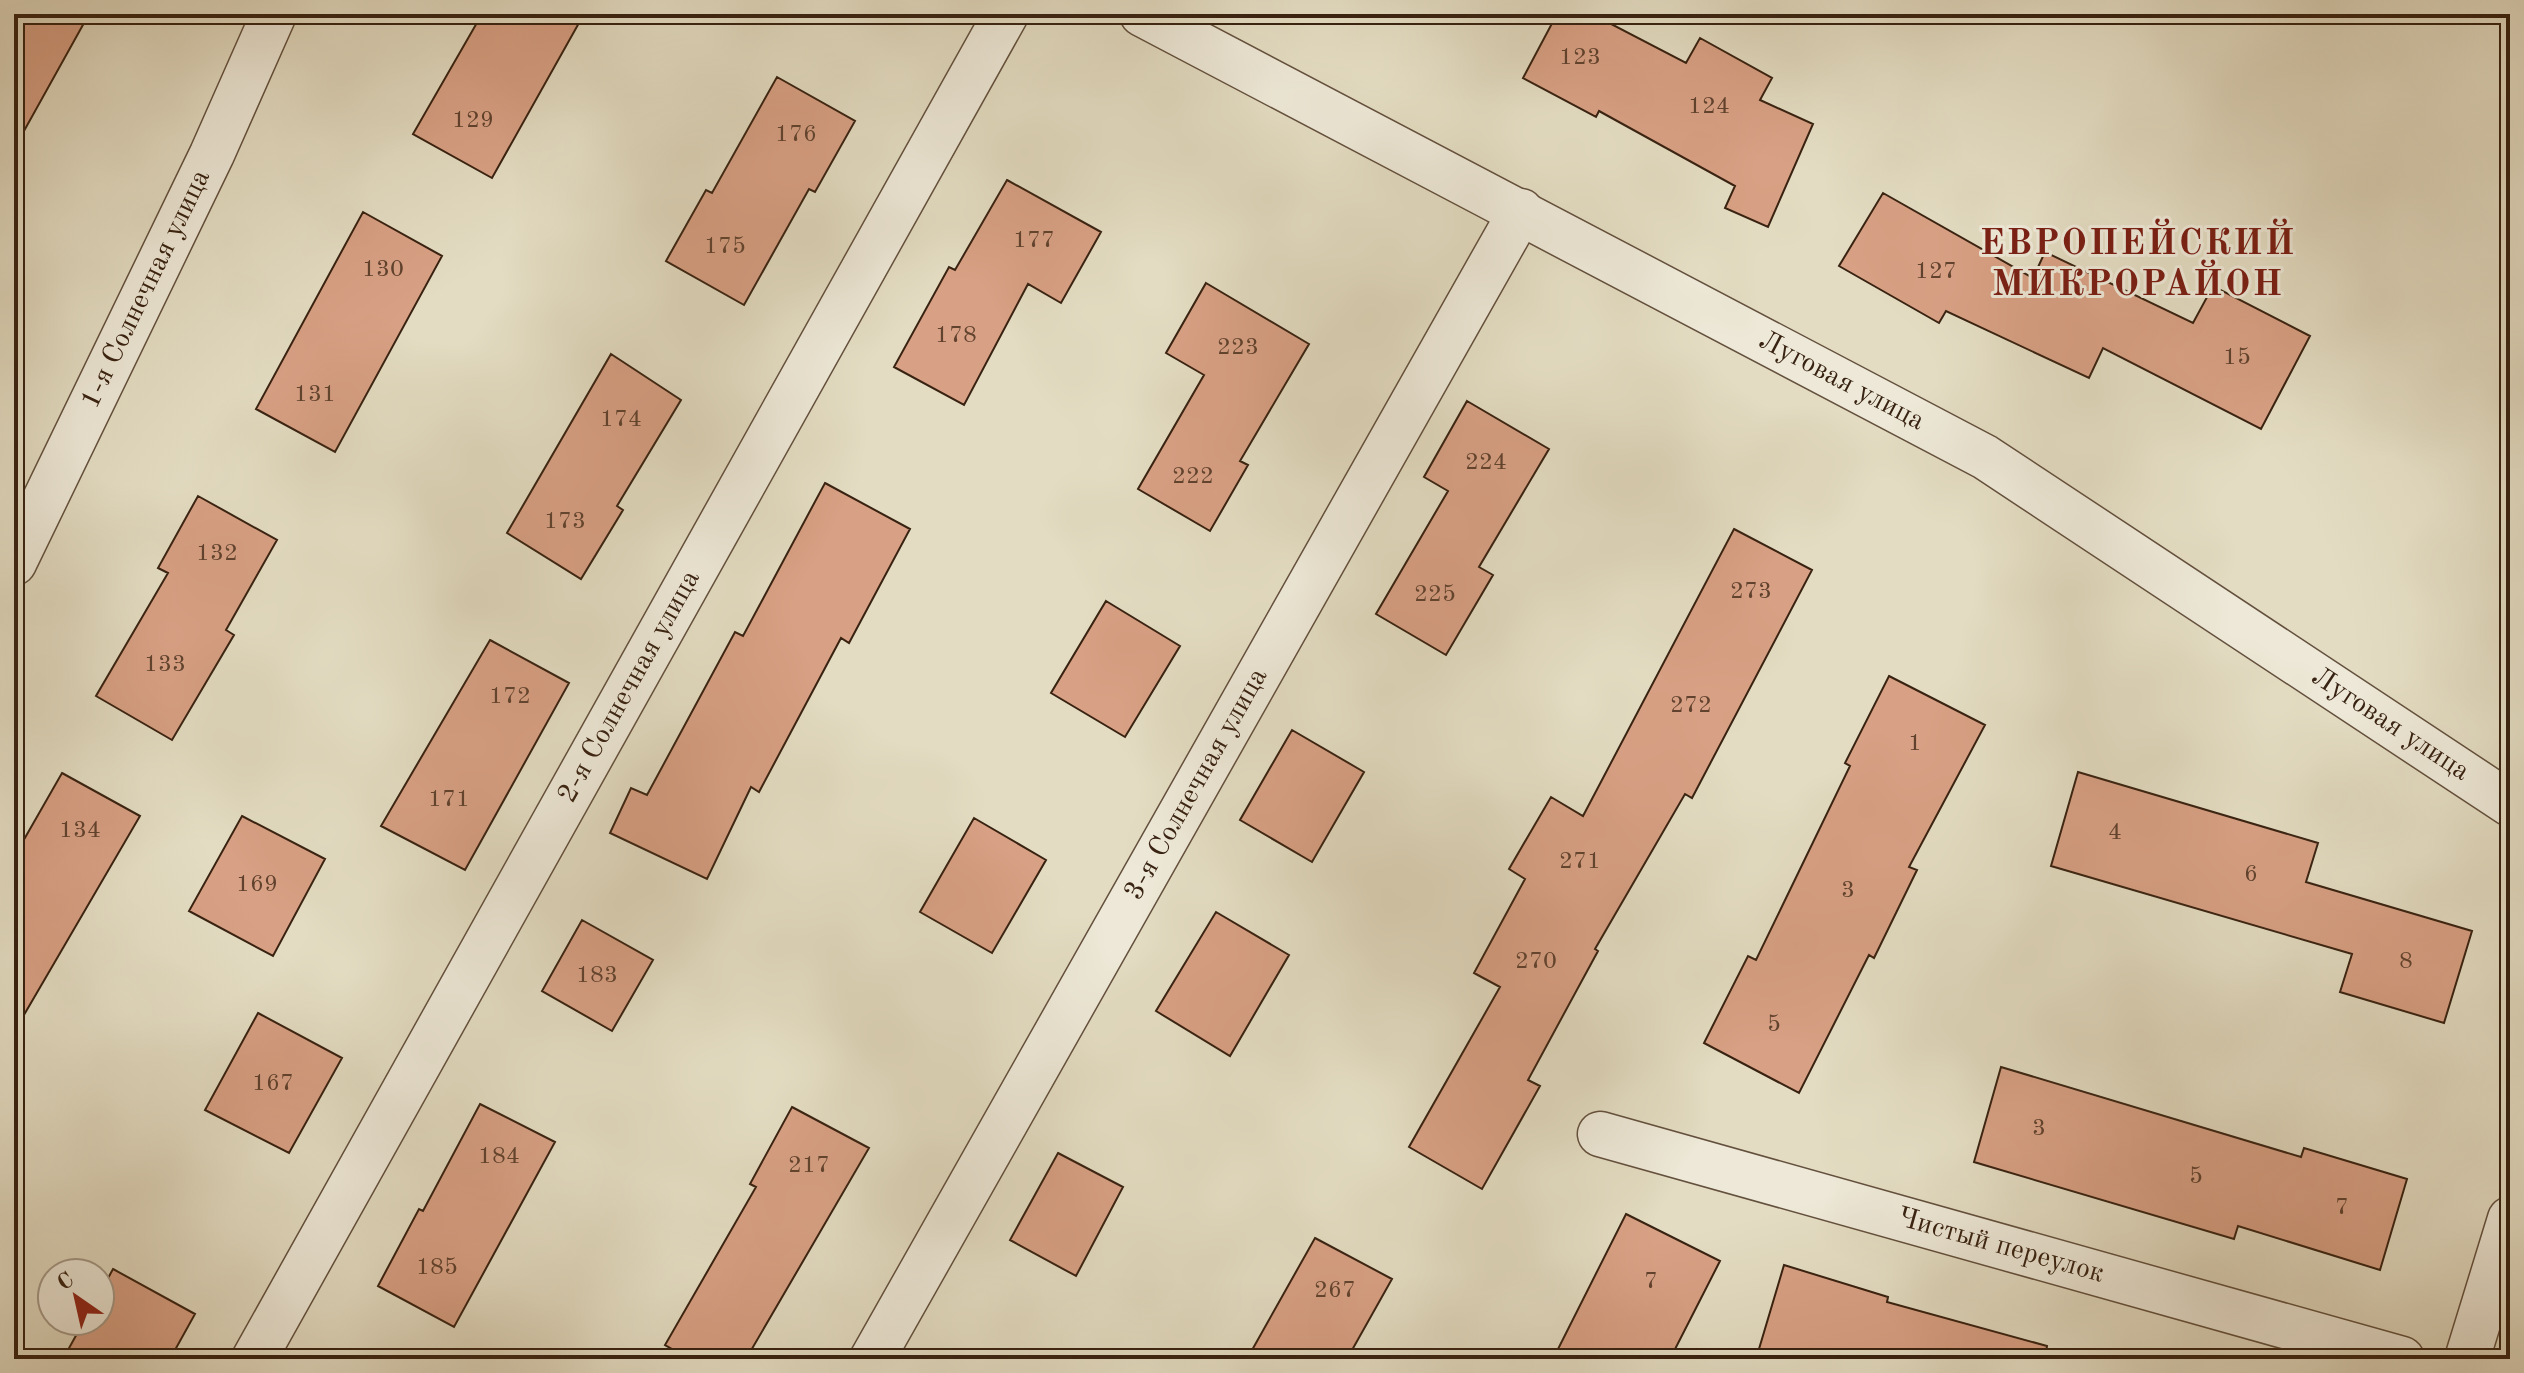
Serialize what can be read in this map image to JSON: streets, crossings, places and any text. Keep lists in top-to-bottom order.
{
  "streets": {
    "street": [
      "1-я Солнечная улица",
      "Луговая улица",
      "2-я Солнечная улица",
      "3-я Солнечная улица",
      "Чистый переулок"
    ]
  },
  "crossings": [
    ["Луговая улица", "3-я Солнечная улица"]
  ],
  "districts": ["ЕВРОПЕЙСКИЙ МИКРОРАЙОН"],
  "house_numbers": [
    "123",
    "124",
    "129",
    "176",
    "177",
    "175",
    "130",
    "127",
    "178",
    "223",
    "15",
    "131",
    "174",
    "224",
    "222",
    "173",
    "132",
    "273",
    "225",
    "133",
    "172",
    "272",
    "1",
    "171",
    "134",
    "4",
    "271",
    "6",
    "169",
    "3",
    "270",
    "8",
    "183",
    "5",
    "167",
    "3",
    "184",
    "217",
    "5",
    "7",
    "185",
    "7",
    "267"
  ],
  "north": "top left"
}
